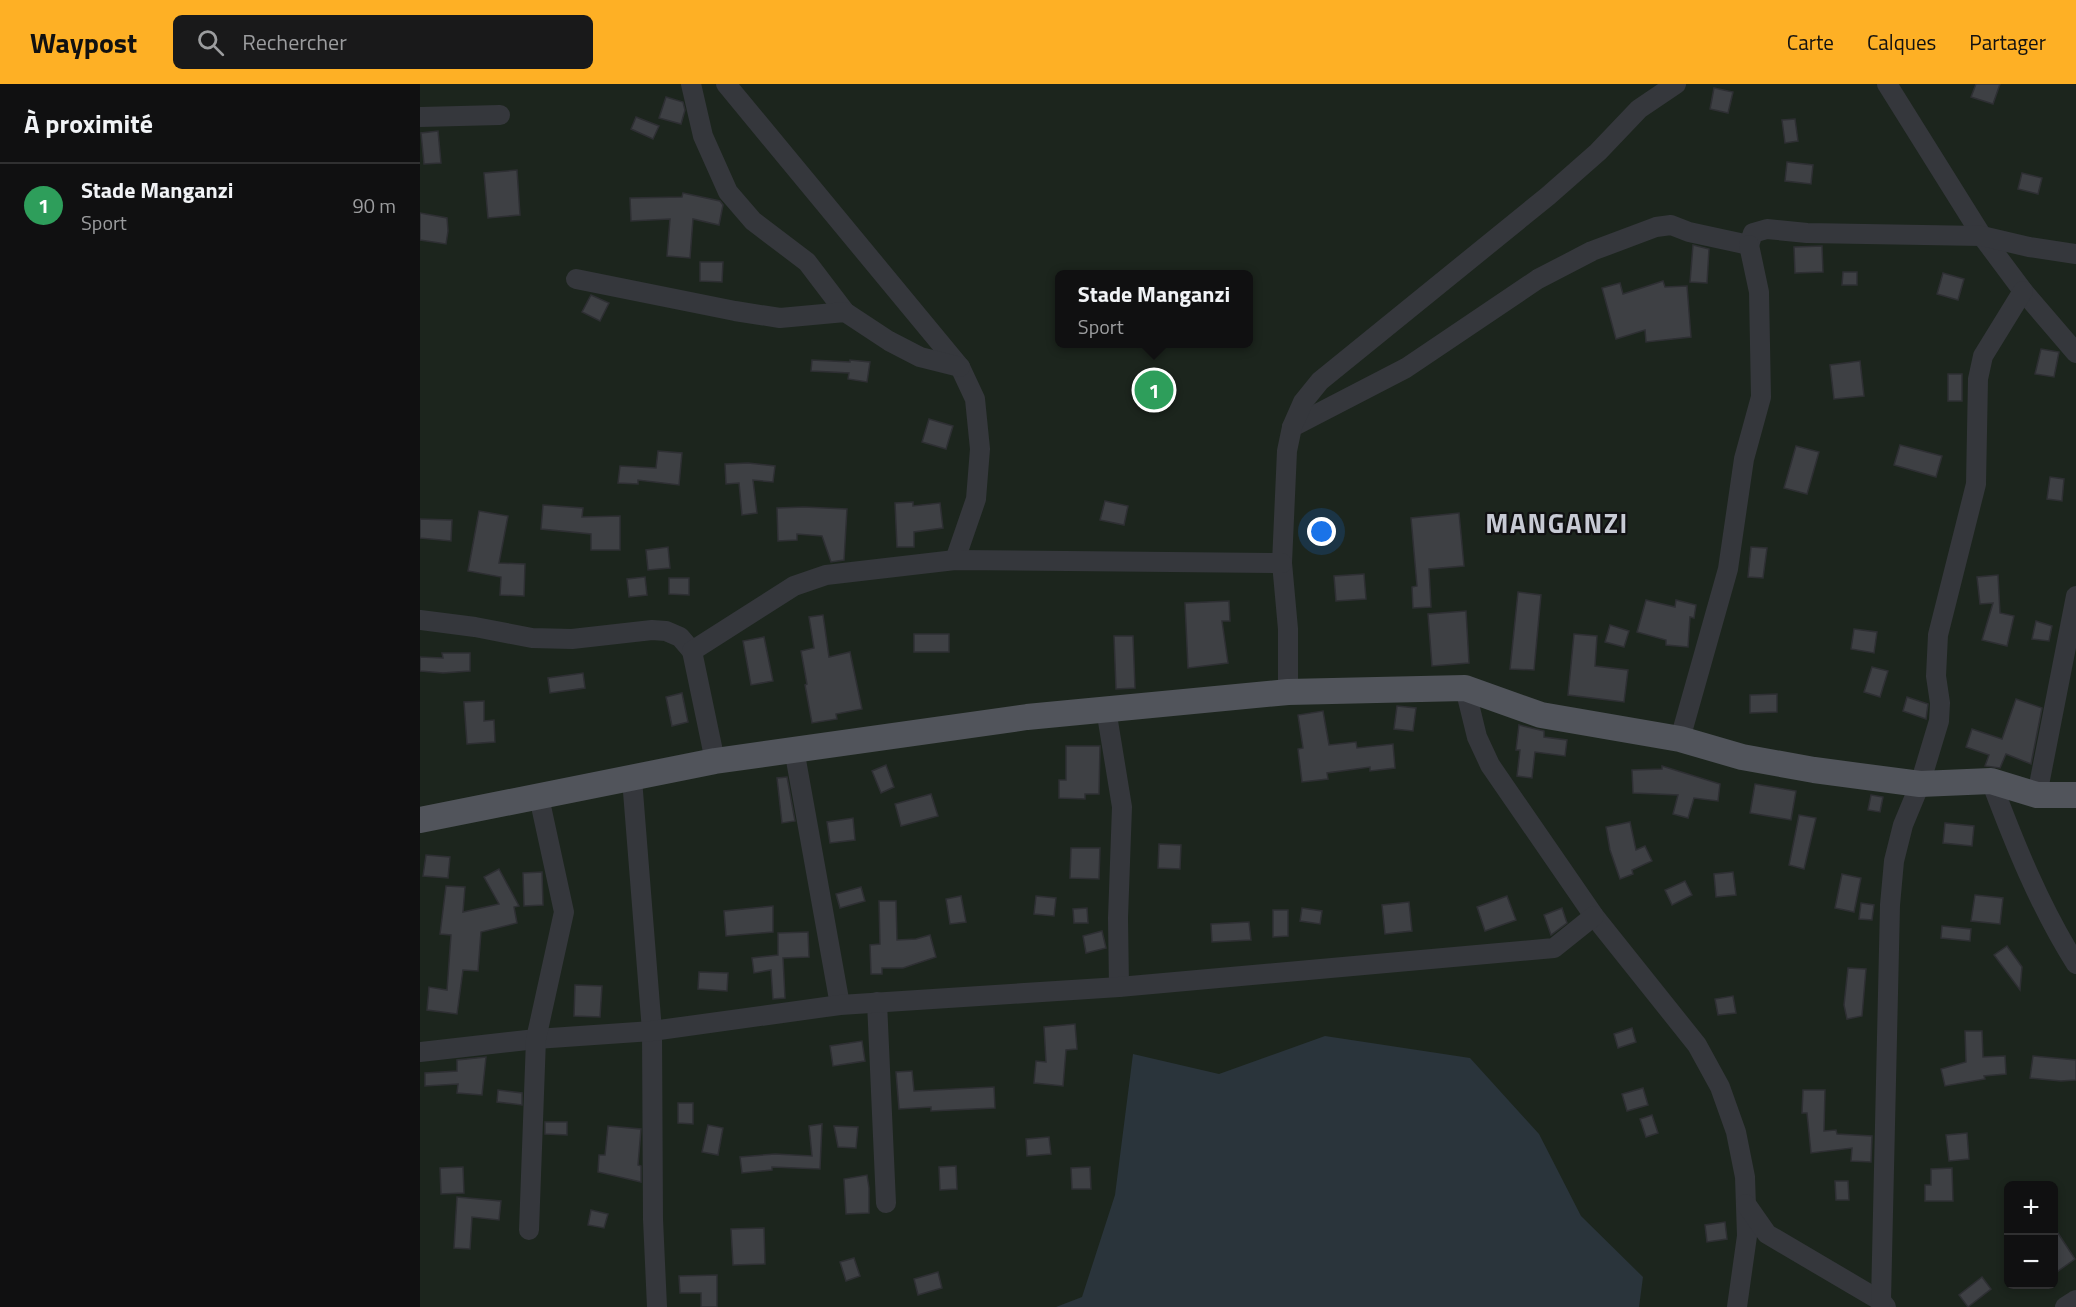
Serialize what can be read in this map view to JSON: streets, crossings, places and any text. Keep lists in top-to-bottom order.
{
  "districts": ["MANGANZI"],
  "page": {
    "header": "Waypost",
    "search": "Rechercher",
    "nav": ["Carte", "Calques", "Partager"],
    "heading": "À proximité",
    "list": [
      {
        "mark": "1",
        "name": "Stade Manganzi",
        "note": "Sport",
        "value": "90 m"
      }
    ],
    "popup": ["Stade Manganzi", "Sport"],
    "pins": "1",
    "map_buttons": ["+", "−"]
  }
}
